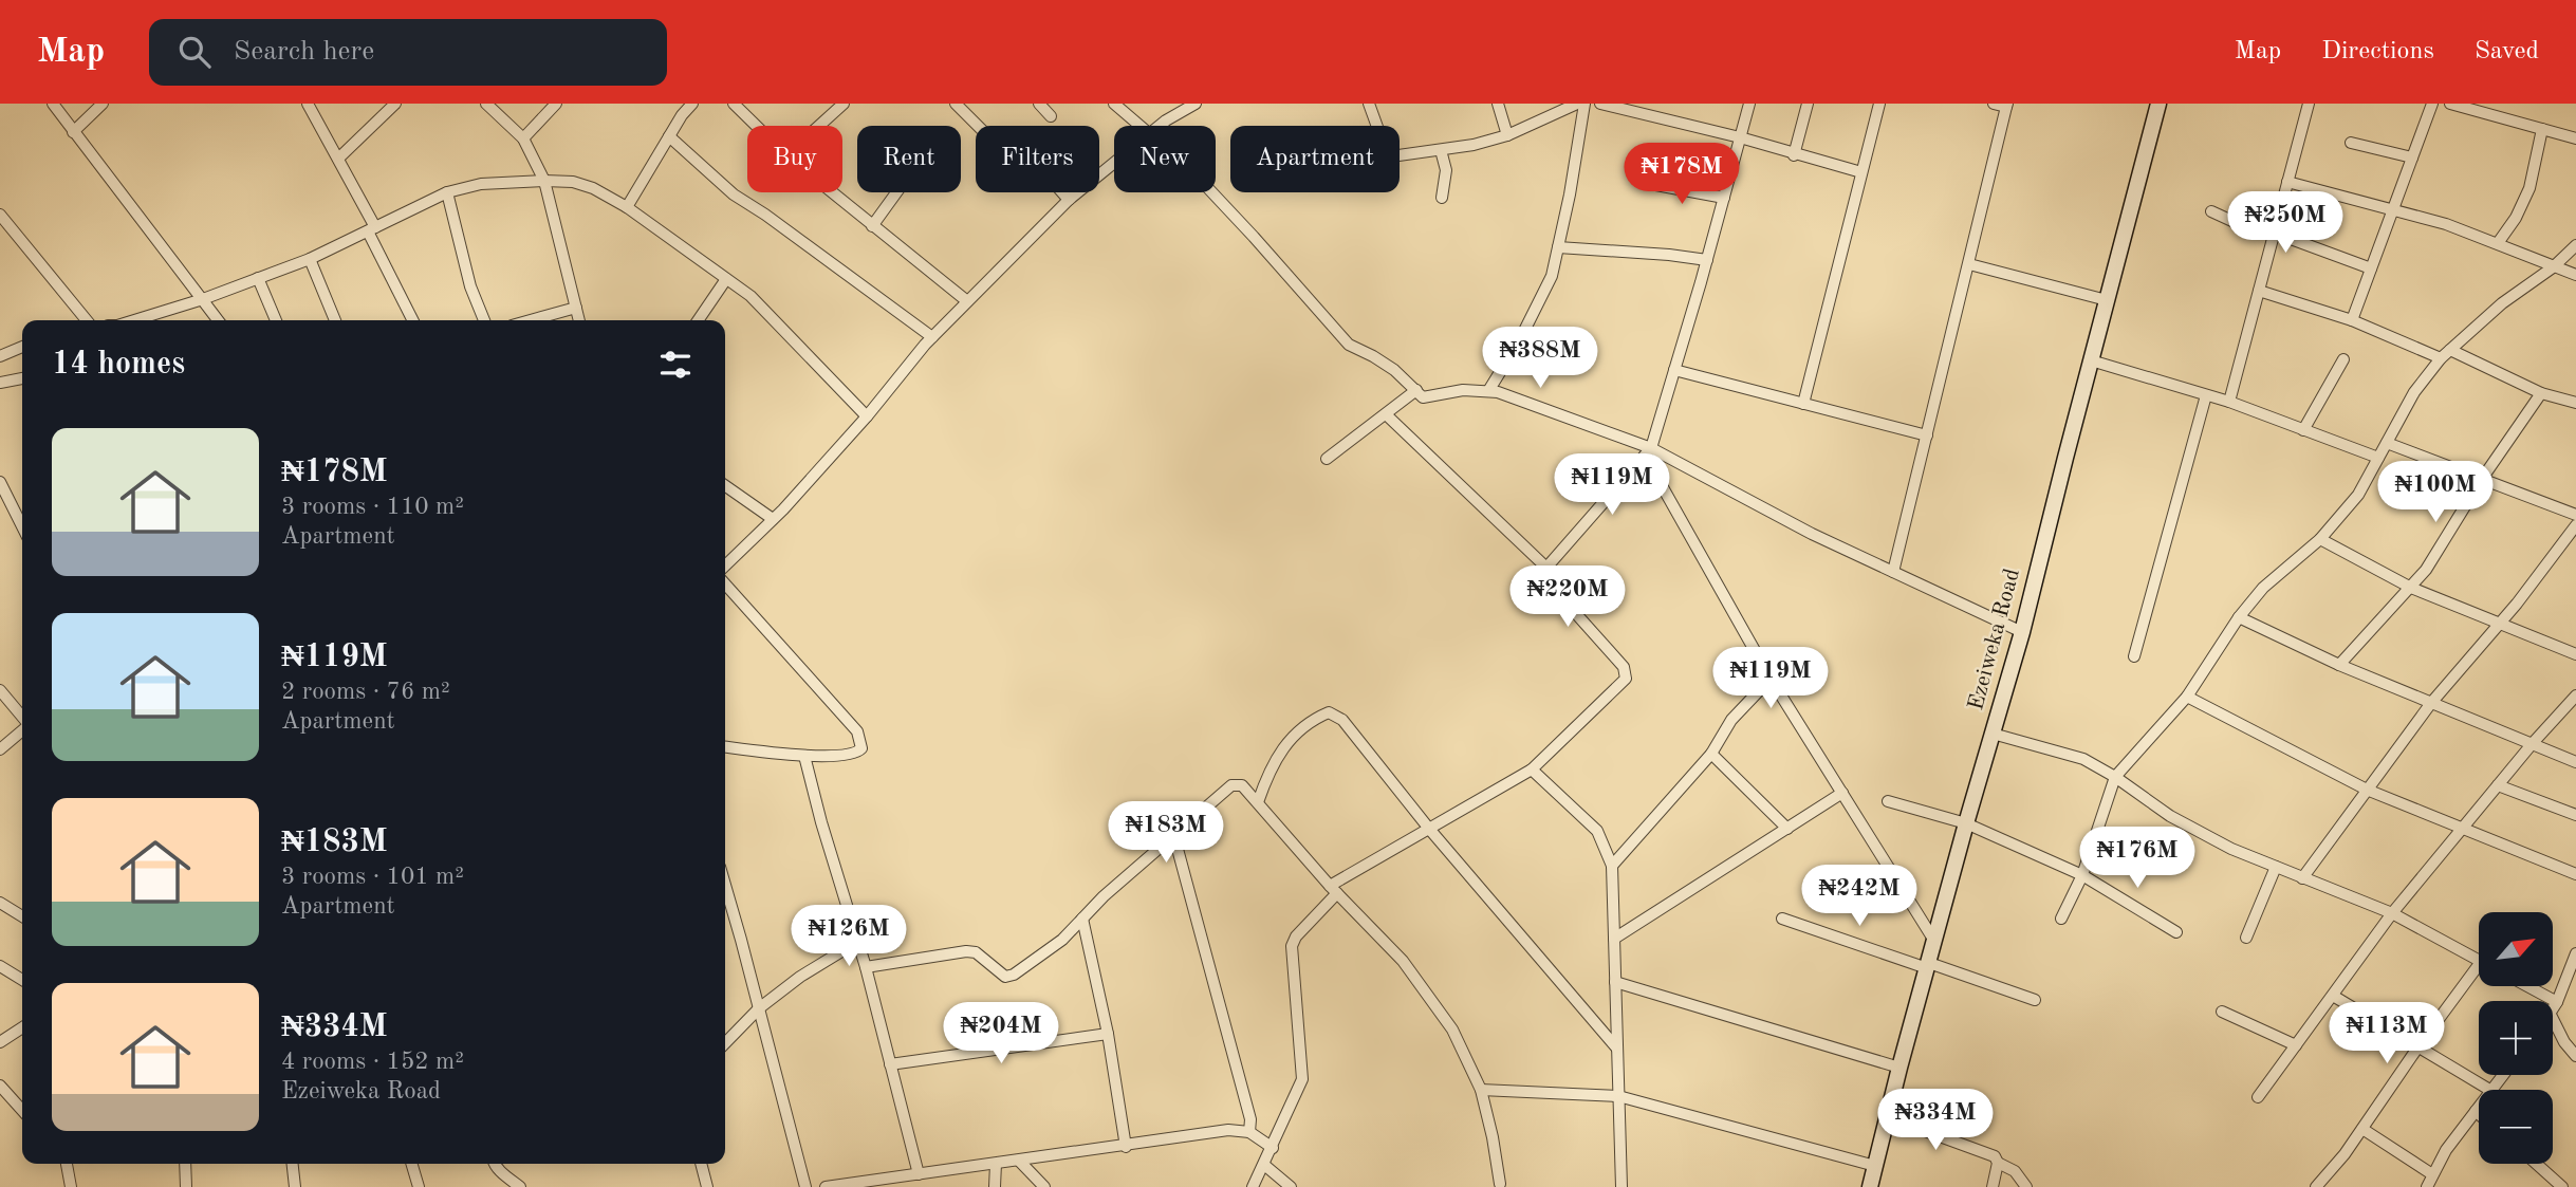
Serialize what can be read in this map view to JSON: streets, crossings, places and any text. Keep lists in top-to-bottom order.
{
  "streets": {
    "main road": ["Ezeiweka Road"]
  },
  "north": "top right",
  "page": {
    "header": "Map",
    "search": "Search here",
    "nav": ["Map", "Directions", "Saved"],
    "chip": [
      "Buy",
      "Rent",
      "Filters",
      "New",
      "Apartment"
    ],
    "price": [
      "₦178M",
      "₦250M",
      "₦388M",
      "₦119M",
      "₦100M",
      "₦220M",
      "₦119M",
      "₦183M",
      "₦176M",
      "₦242M",
      "₦126M",
      "₦204M",
      "₦113M",
      "₦334M"
    ],
    "heading": "14 homes",
    "list": [
      {
        "name": "₦178M",
        "note": "3 rooms · 110 m² · Apartment"
      },
      {
        "name": "₦119M",
        "note": "2 rooms · 76 m² · Apartment"
      },
      {
        "name": "₦183M",
        "note": "3 rooms · 101 m² · Apartment"
      },
      {
        "name": "₦334M",
        "note": "4 rooms · 152 m² · Ezeiweka Road"
      }
    ],
    "map_buttons": ["+", "−"]
  }
}
